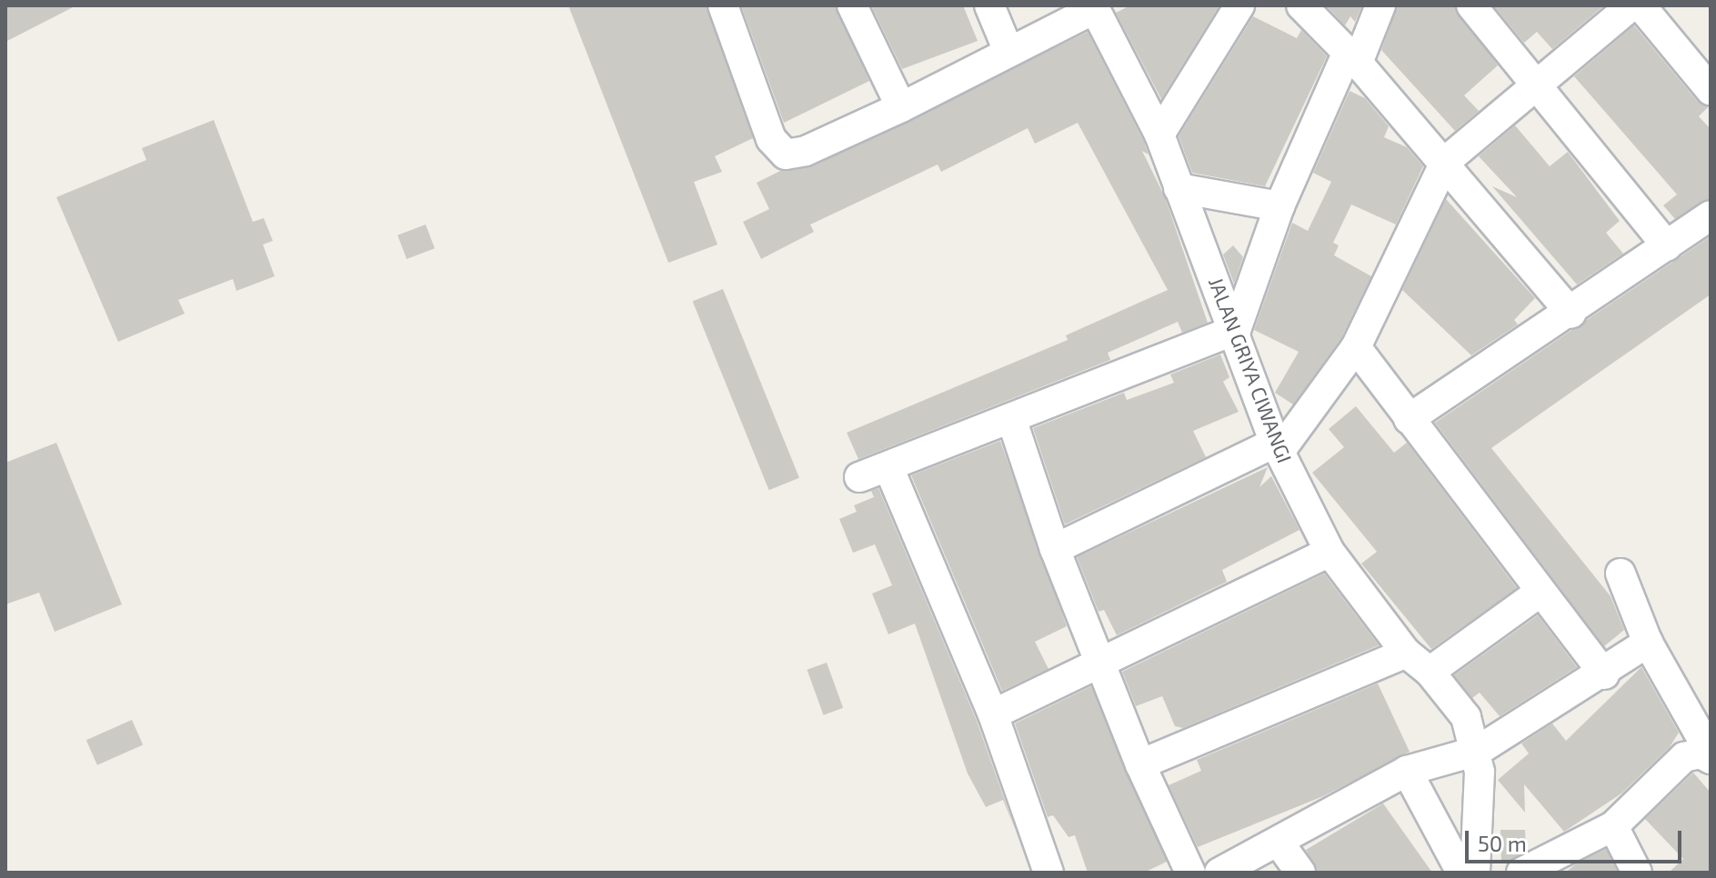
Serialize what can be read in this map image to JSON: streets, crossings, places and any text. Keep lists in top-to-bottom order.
{
  "streets": {
    "street": ["JALAN GRIYA CIWANGI"]
  },
  "scale_bar": "50 m"
}
